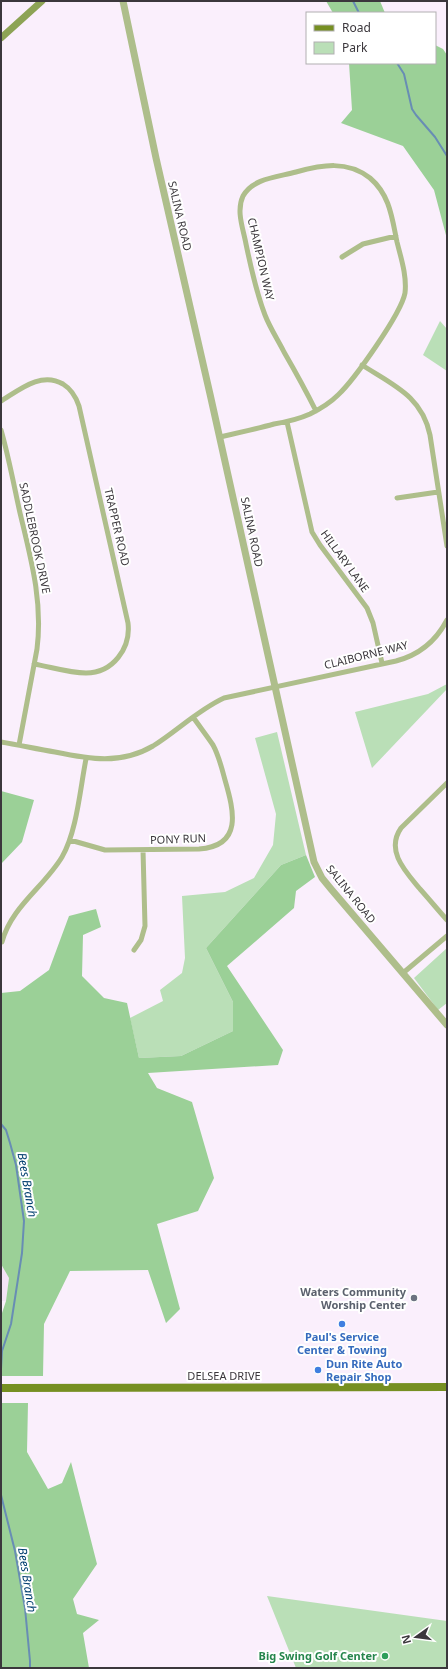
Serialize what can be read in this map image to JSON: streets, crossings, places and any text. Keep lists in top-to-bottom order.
{
  "streets": {
    "main road": ["DELSEA DRIVE"],
    "street": [
      "SALINA ROAD",
      "CHAMPION WAY",
      "TRAPPER ROAD",
      "SADDLEBROOK DRIVE",
      "HILLARY LANE",
      "CLAIBORNE WAY",
      "PONY RUN"
    ]
  },
  "crossings": [
    ["SALINA ROAD", "CHAMPION WAY"],
    ["SALINA ROAD", "CLAIBORNE WAY"],
    ["CHAMPION WAY", "HILLARY LANE"],
    ["TRAPPER ROAD", "SADDLEBROOK DRIVE"],
    ["SADDLEBROOK DRIVE", "CLAIBORNE WAY"],
    ["HILLARY LANE", "CLAIBORNE WAY"],
    ["CLAIBORNE WAY", "PONY RUN"]
  ],
  "water": ["Bees Branch"],
  "places": [
    "Waters Community Worship Center",
    "Paul's Service Center & Towing",
    "Dun Rite Auto Repair Shop",
    "Big Swing Golf Center"
  ],
  "legend": ["Road", "Park"],
  "north": "left"
}
